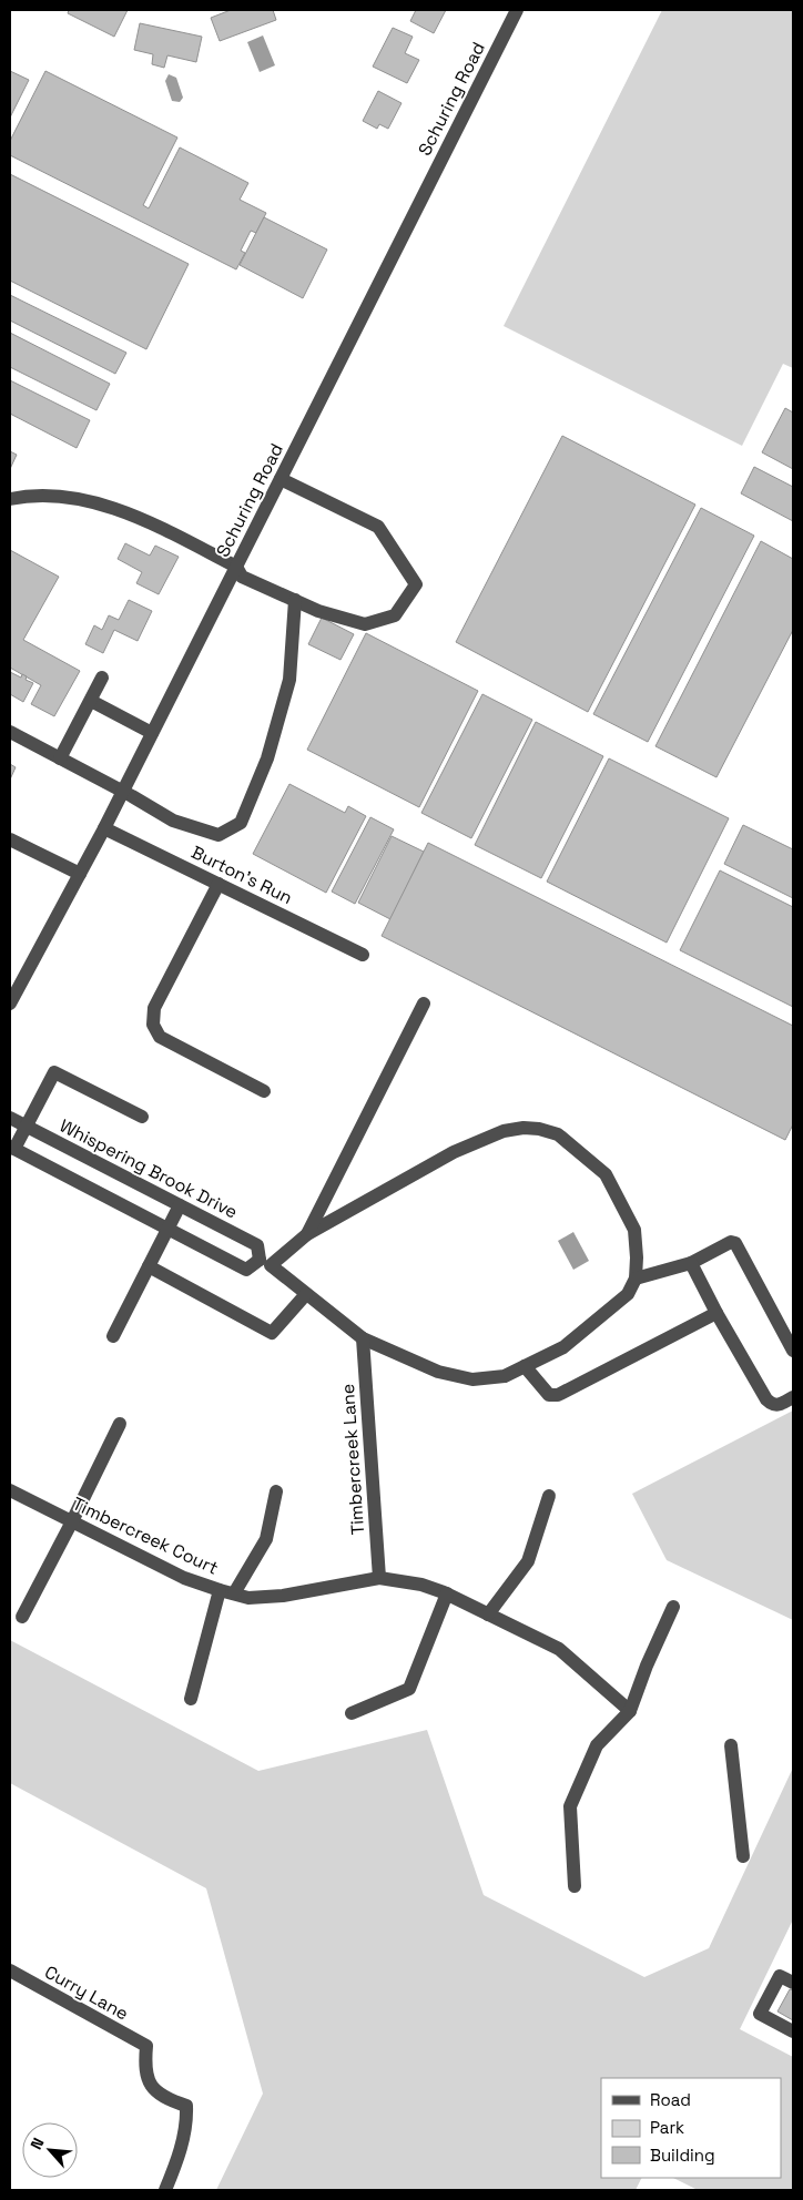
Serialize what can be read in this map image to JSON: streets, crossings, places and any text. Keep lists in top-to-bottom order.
{
  "streets": {
    "street": [
      "Schuring Road",
      "Burton's Run",
      "Whispering Brook Drive",
      "Timbercreek Lane",
      "Timbercreek Court",
      "Curry Lane"
    ]
  },
  "crossings": [
    ["Schuring Road", "Burton's Run"],
    ["Whispering Brook Drive", "Timbercreek Lane"],
    ["Timbercreek Lane", "Timbercreek Court"]
  ],
  "legend": ["Road", "Park", "Building"],
  "north": "top left"
}
